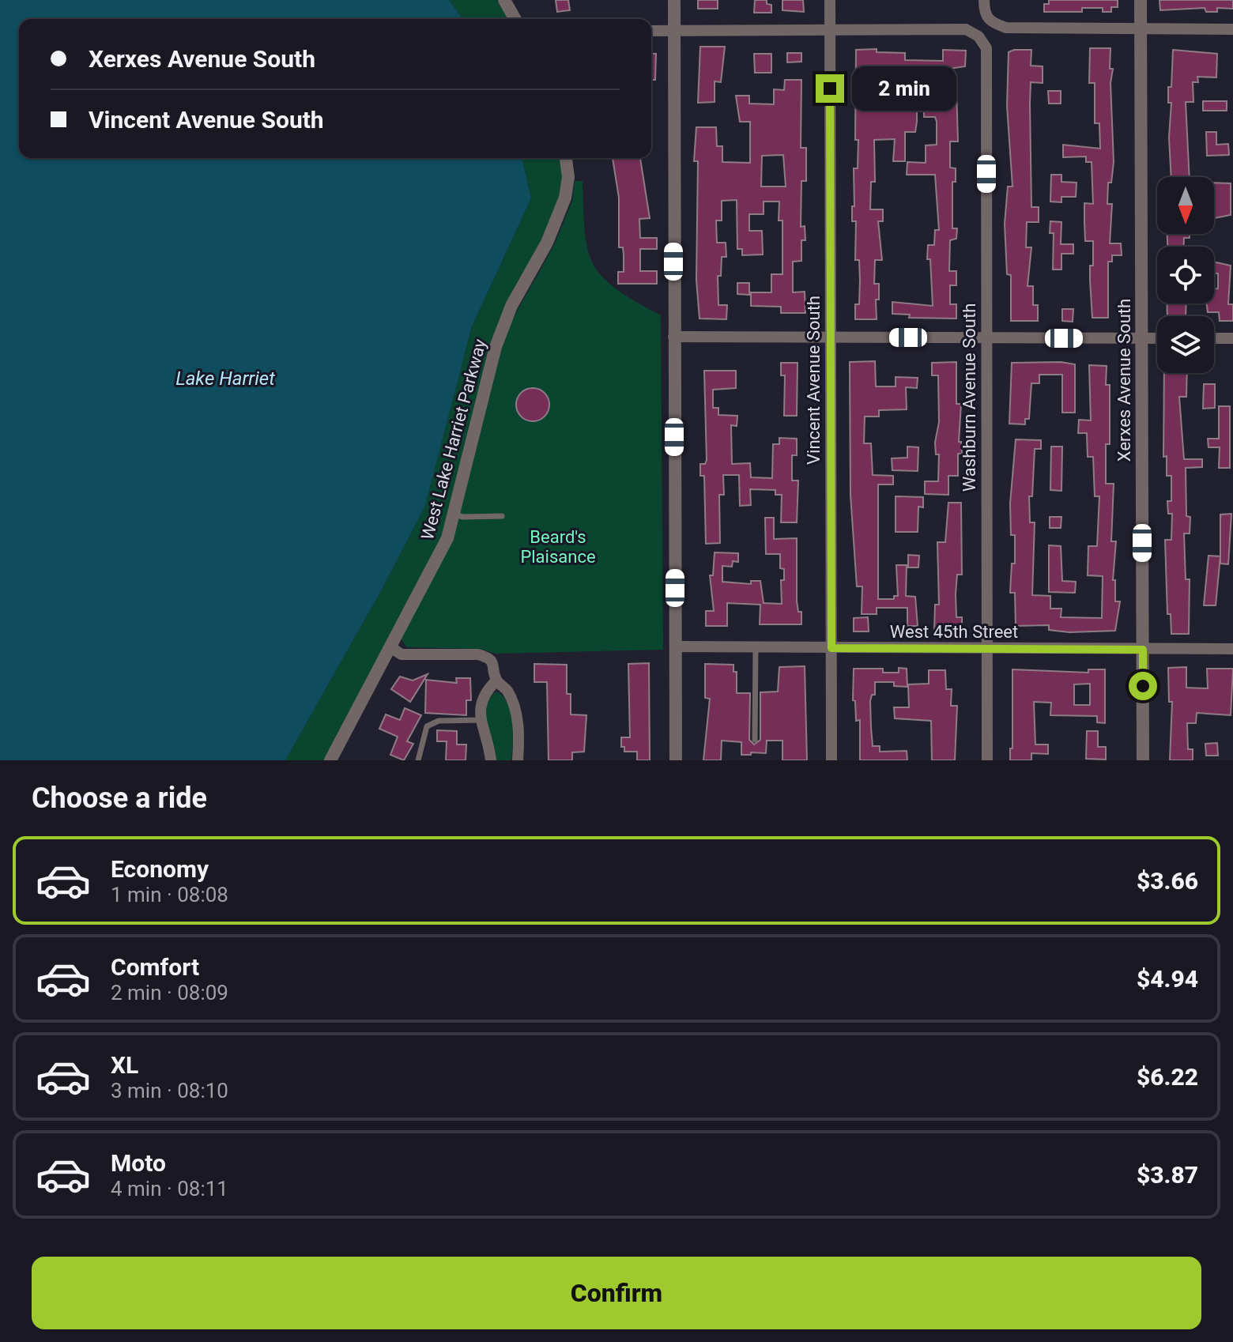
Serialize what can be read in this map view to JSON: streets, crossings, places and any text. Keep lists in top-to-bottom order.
{
  "streets": {
    "street": [
      "Vincent Avenue South",
      "Xerxes Avenue South",
      "Washburn Avenue South",
      "West Lake Harriet Parkway",
      "West 45th Street"
    ]
  },
  "crossings": [
    ["Vincent Avenue South", "Washburn Avenue South"],
    ["Vincent Avenue South", "West 45th Street"],
    ["Xerxes Avenue South", "West 45th Street"],
    ["Washburn Avenue South", "West 45th Street"]
  ],
  "water": ["Lake Harriet"],
  "parks": ["Beard's Plaisance"],
  "north": "bottom",
  "page": {
    "banner": ["Xerxes Avenue South", "Vincent Avenue South"],
    "bubble": "2 min",
    "heading": "Choose a ride",
    "list": [
      {
        "name": "Economy",
        "note": "1 min · 08:08",
        "value": "$3.66"
      },
      {
        "name": "Comfort",
        "note": "2 min · 08:09",
        "value": "$4.94"
      },
      {
        "name": "XL",
        "note": "3 min · 08:10",
        "value": "$6.22"
      },
      {
        "name": "Moto",
        "note": "4 min · 08:11",
        "value": "$3.87"
      }
    ],
    "buttons": "Confirm"
  }
}
